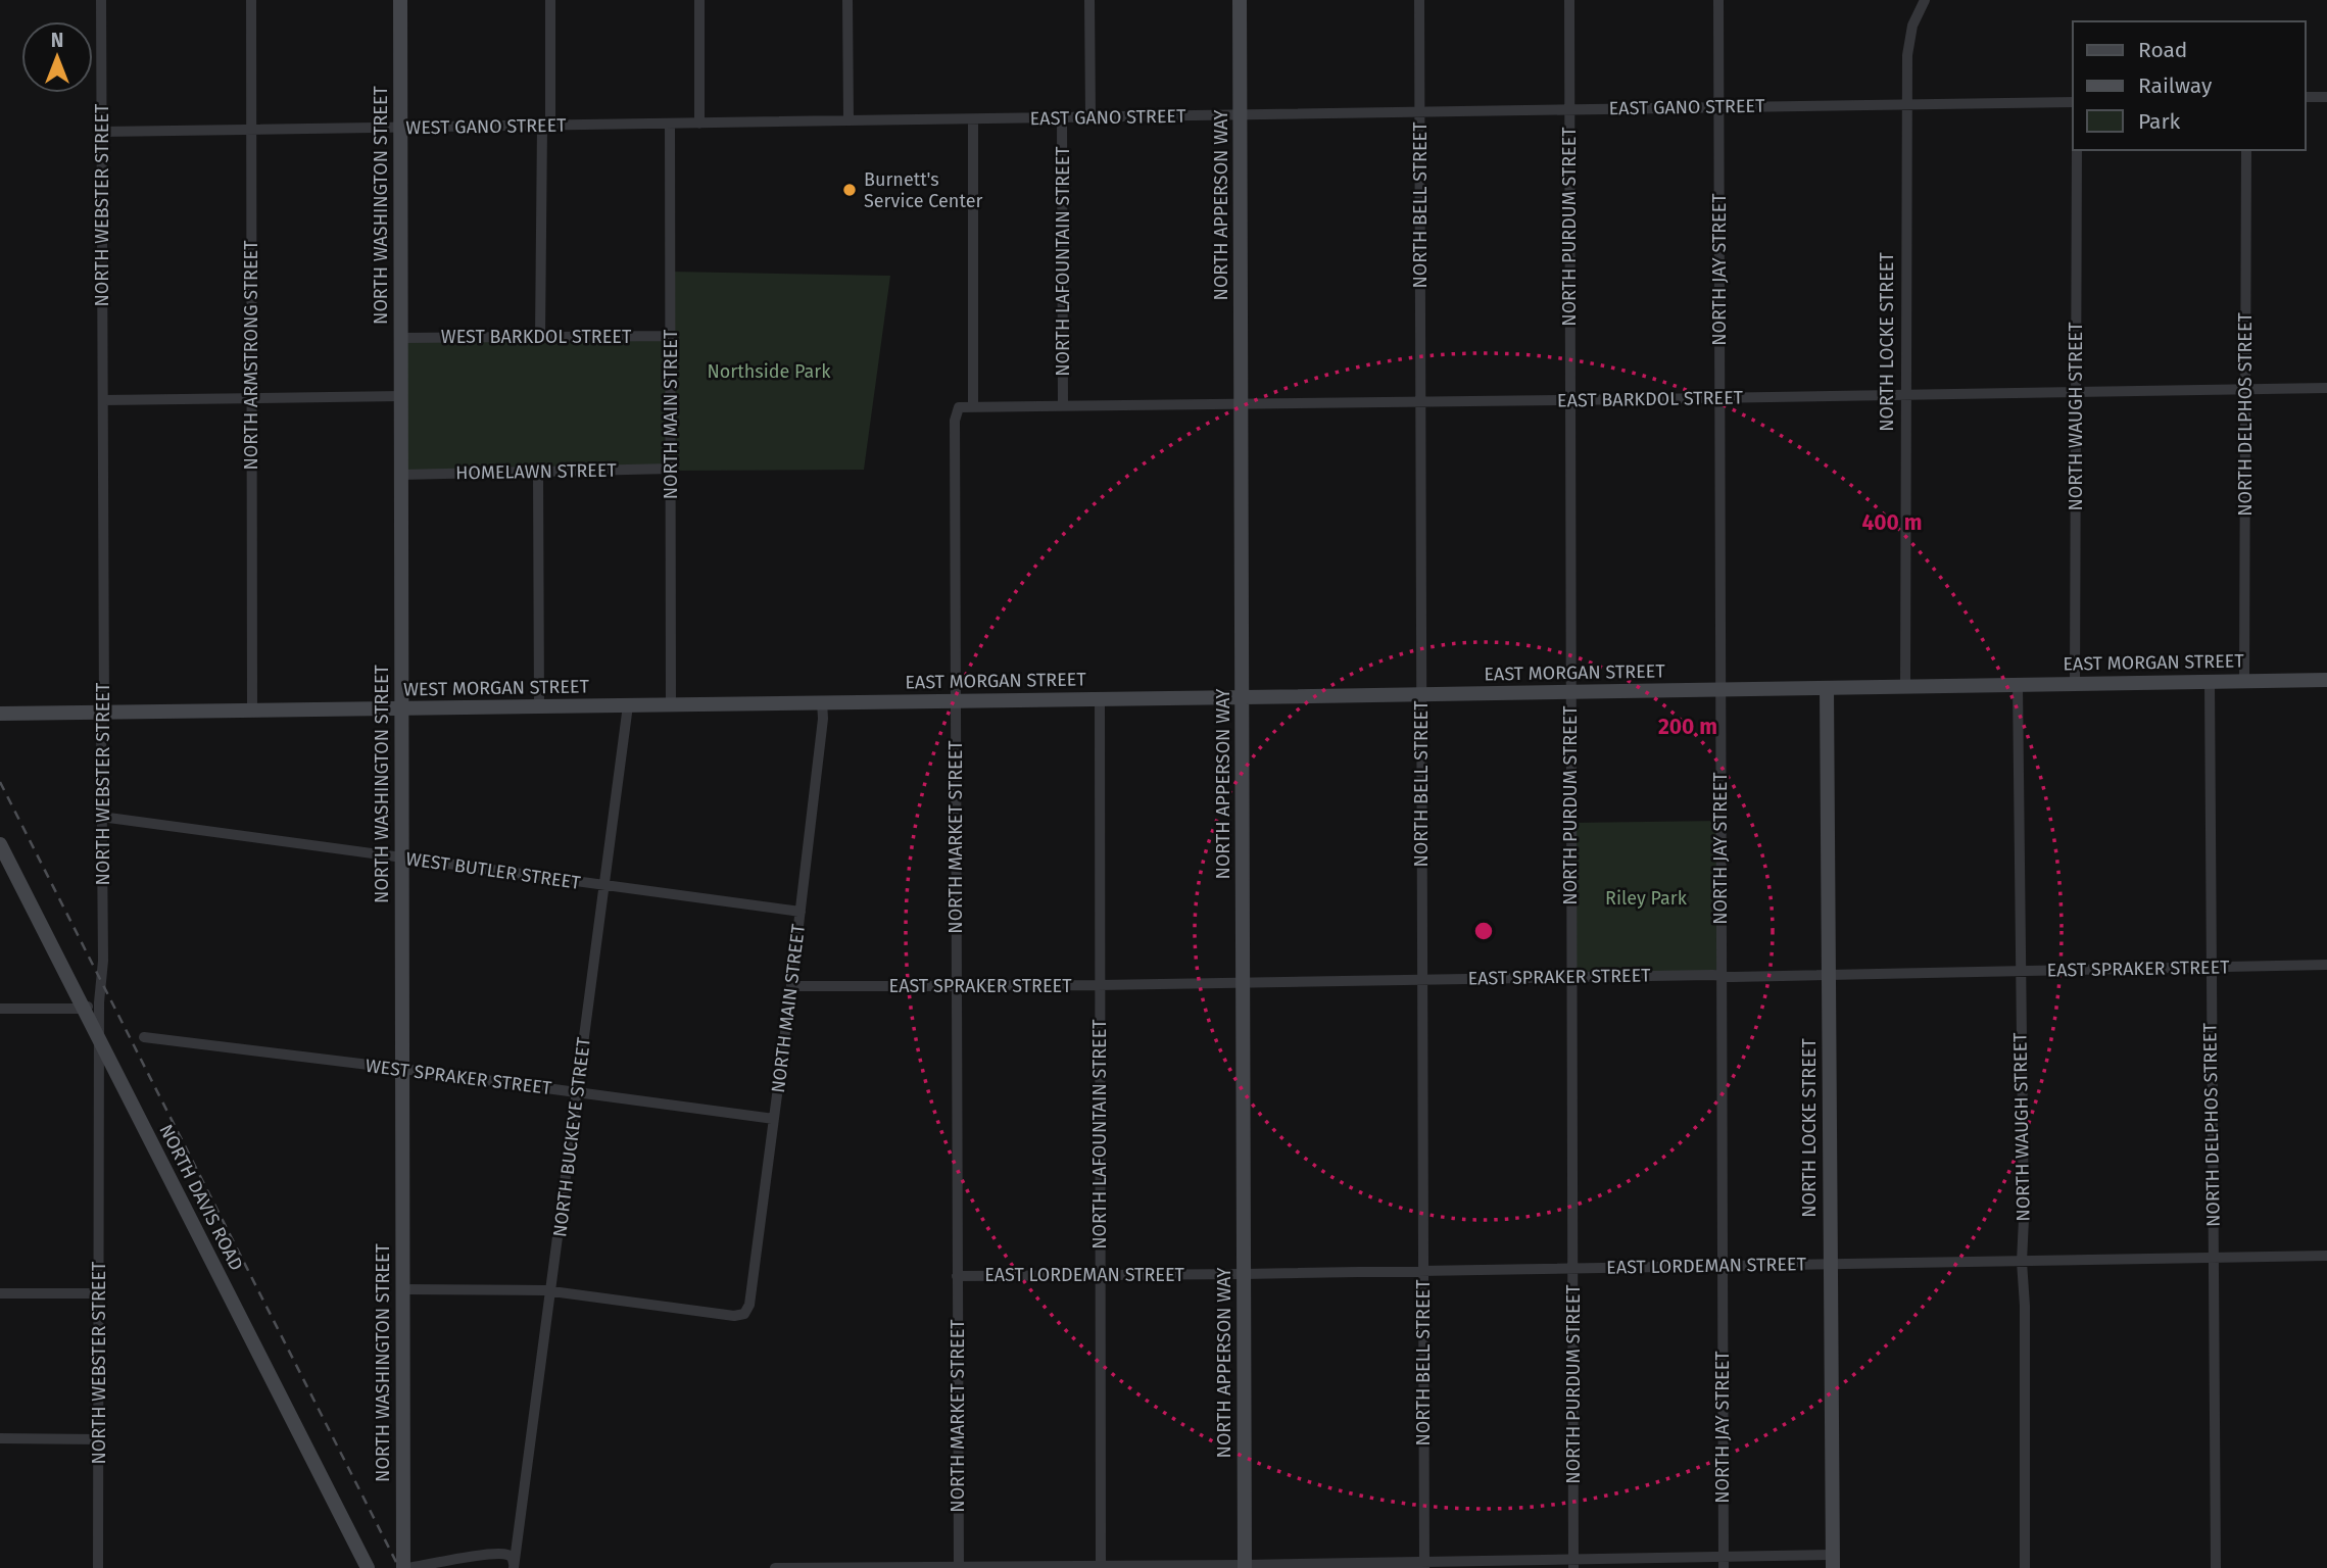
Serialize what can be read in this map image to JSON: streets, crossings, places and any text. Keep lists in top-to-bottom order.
{
  "streets": {
    "street": [
      "EAST GANO STREET",
      "WEST GANO STREET",
      "NORTH WEBSTER STREET",
      "NORTH WASHINGTON STREET",
      "NORTH APPERSON WAY",
      "NORTH BELL STREET",
      "NORTH PURDUM STREET",
      "NORTH LAFOUNTAIN STREET",
      "NORTH JAY STREET",
      "WEST BARKDOL STREET",
      "NORTH LOCKE STREET",
      "NORTH ARMSTRONG STREET",
      "EAST BARKDOL STREET",
      "NORTH MAIN STREET",
      "NORTH DELPHOS STREET",
      "NORTH WAUGH STREET",
      "HOMELAWN STREET",
      "EAST MORGAN STREET",
      "WEST MORGAN STREET",
      "NORTH MARKET STREET",
      "WEST BUTLER STREET",
      "EAST SPRAKER STREET",
      "WEST SPRAKER STREET",
      "NORTH BUCKEYE STREET",
      "NORTH DAVIS ROAD",
      "EAST LORDEMAN STREET"
    ]
  },
  "crossings": [
    ["EAST GANO STREET", "WEST GANO STREET"],
    ["EAST GANO STREET", "NORTH APPERSON WAY"],
    ["EAST GANO STREET", "NORTH BELL STREET"],
    ["EAST GANO STREET", "NORTH PURDUM STREET"],
    ["EAST GANO STREET", "NORTH LAFOUNTAIN STREET"],
    ["EAST GANO STREET", "NORTH JAY STREET"],
    ["EAST GANO STREET", "NORTH LOCKE STREET"],
    ["WEST GANO STREET", "NORTH WEBSTER STREET"],
    ["WEST GANO STREET", "NORTH WASHINGTON STREET"],
    ["WEST GANO STREET", "NORTH ARMSTRONG STREET"],
    ["WEST GANO STREET", "NORTH MAIN STREET"],
    ["NORTH WEBSTER STREET", "WEST MORGAN STREET"],
    ["NORTH WEBSTER STREET", "WEST BUTLER STREET"],
    ["NORTH WEBSTER STREET", "NORTH DAVIS ROAD"],
    ["NORTH WASHINGTON STREET", "WEST BARKDOL STREET"],
    ["NORTH WASHINGTON STREET", "HOMELAWN STREET"],
    ["NORTH WASHINGTON STREET", "WEST MORGAN STREET"],
    ["NORTH WASHINGTON STREET", "WEST BUTLER STREET"],
    ["NORTH WASHINGTON STREET", "WEST SPRAKER STREET"],
    ["NORTH APPERSON WAY", "EAST BARKDOL STREET"],
    ["NORTH APPERSON WAY", "EAST MORGAN STREET"],
    ["NORTH APPERSON WAY", "EAST SPRAKER STREET"],
    ["NORTH APPERSON WAY", "EAST LORDEMAN STREET"],
    ["NORTH BELL STREET", "EAST BARKDOL STREET"],
    ["NORTH BELL STREET", "EAST MORGAN STREET"],
    ["NORTH BELL STREET", "EAST SPRAKER STREET"],
    ["NORTH BELL STREET", "EAST LORDEMAN STREET"],
    ["NORTH PURDUM STREET", "EAST BARKDOL STREET"],
    ["NORTH PURDUM STREET", "EAST MORGAN STREET"],
    ["NORTH PURDUM STREET", "EAST SPRAKER STREET"],
    ["NORTH PURDUM STREET", "EAST LORDEMAN STREET"],
    ["NORTH LAFOUNTAIN STREET", "EAST BARKDOL STREET"],
    ["NORTH LAFOUNTAIN STREET", "EAST MORGAN STREET"],
    ["NORTH LAFOUNTAIN STREET", "EAST SPRAKER STREET"],
    ["NORTH LAFOUNTAIN STREET", "EAST LORDEMAN STREET"],
    ["NORTH JAY STREET", "EAST BARKDOL STREET"],
    ["NORTH JAY STREET", "EAST MORGAN STREET"],
    ["NORTH JAY STREET", "EAST SPRAKER STREET"],
    ["NORTH JAY STREET", "EAST LORDEMAN STREET"],
    ["WEST BARKDOL STREET", "NORTH MAIN STREET"],
    ["NORTH LOCKE STREET", "EAST BARKDOL STREET"],
    ["NORTH LOCKE STREET", "EAST MORGAN STREET"],
    ["NORTH LOCKE STREET", "EAST SPRAKER STREET"],
    ["NORTH LOCKE STREET", "EAST LORDEMAN STREET"],
    ["NORTH ARMSTRONG STREET", "WEST MORGAN STREET"],
    ["EAST BARKDOL STREET", "NORTH DELPHOS STREET"],
    ["EAST BARKDOL STREET", "NORTH WAUGH STREET"],
    ["EAST BARKDOL STREET", "NORTH MARKET STREET"],
    ["NORTH MAIN STREET", "HOMELAWN STREET"],
    ["NORTH MAIN STREET", "EAST MORGAN STREET"],
    ["NORTH MAIN STREET", "WEST MORGAN STREET"],
    ["NORTH MAIN STREET", "WEST BUTLER STREET"],
    ["NORTH MAIN STREET", "EAST SPRAKER STREET"],
    ["NORTH MAIN STREET", "WEST SPRAKER STREET"],
    ["NORTH MAIN STREET", "NORTH BUCKEYE STREET"],
    ["NORTH DELPHOS STREET", "EAST MORGAN STREET"],
    ["NORTH DELPHOS STREET", "EAST SPRAKER STREET"],
    ["NORTH DELPHOS STREET", "EAST LORDEMAN STREET"],
    ["NORTH WAUGH STREET", "EAST MORGAN STREET"],
    ["NORTH WAUGH STREET", "EAST SPRAKER STREET"],
    ["NORTH WAUGH STREET", "EAST LORDEMAN STREET"],
    ["EAST MORGAN STREET", "WEST MORGAN STREET"],
    ["EAST MORGAN STREET", "NORTH MARKET STREET"],
    ["WEST MORGAN STREET", "NORTH BUCKEYE STREET"],
    ["NORTH MARKET STREET", "EAST SPRAKER STREET"],
    ["NORTH MARKET STREET", "EAST LORDEMAN STREET"],
    ["WEST BUTLER STREET", "NORTH BUCKEYE STREET"],
    ["WEST SPRAKER STREET", "NORTH BUCKEYE STREET"]
  ],
  "parks": ["Northside Park", "Riley Park"],
  "places": ["Burnett's Service Center"],
  "legend": ["Road", "Railway", "Park"],
  "north": "top",
  "rings": ["400 m", "200 m"]
}
